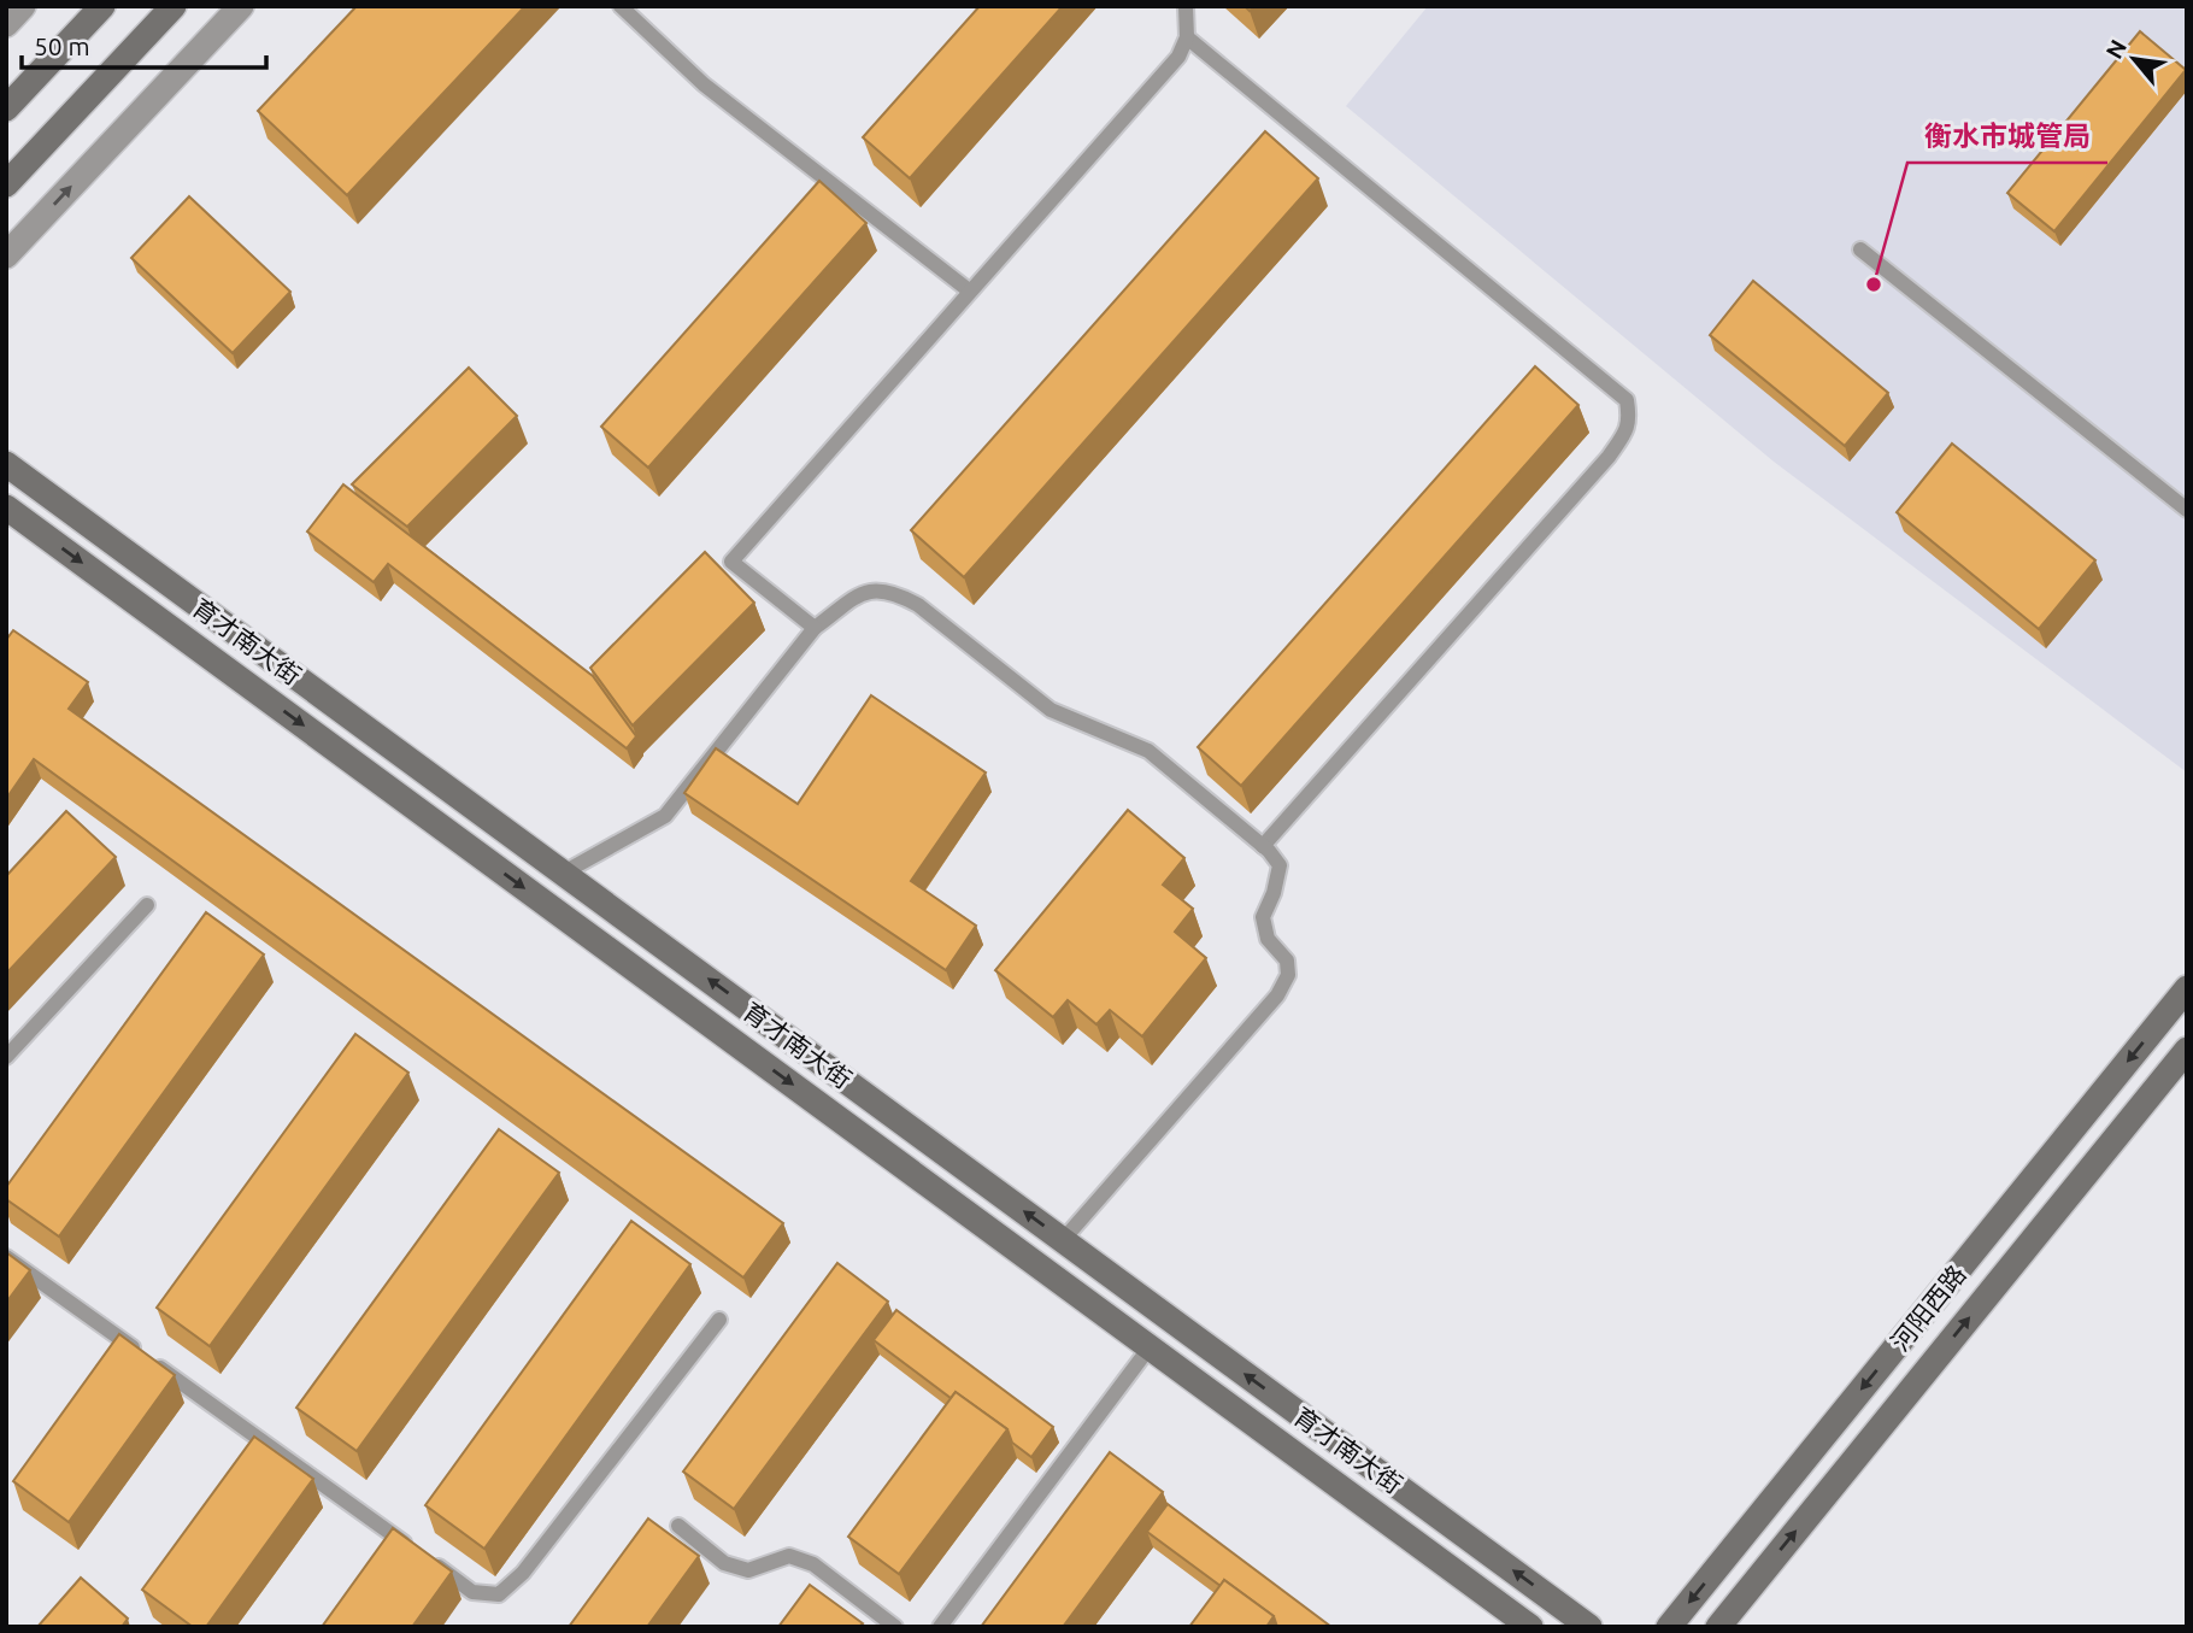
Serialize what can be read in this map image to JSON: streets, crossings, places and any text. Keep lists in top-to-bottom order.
{
  "streets": {
    "main road": ["育才南大街", "河阳西路"]
  },
  "places": ["衡水市城管局"],
  "scale_bar": "50 m",
  "north": "top left"
}
